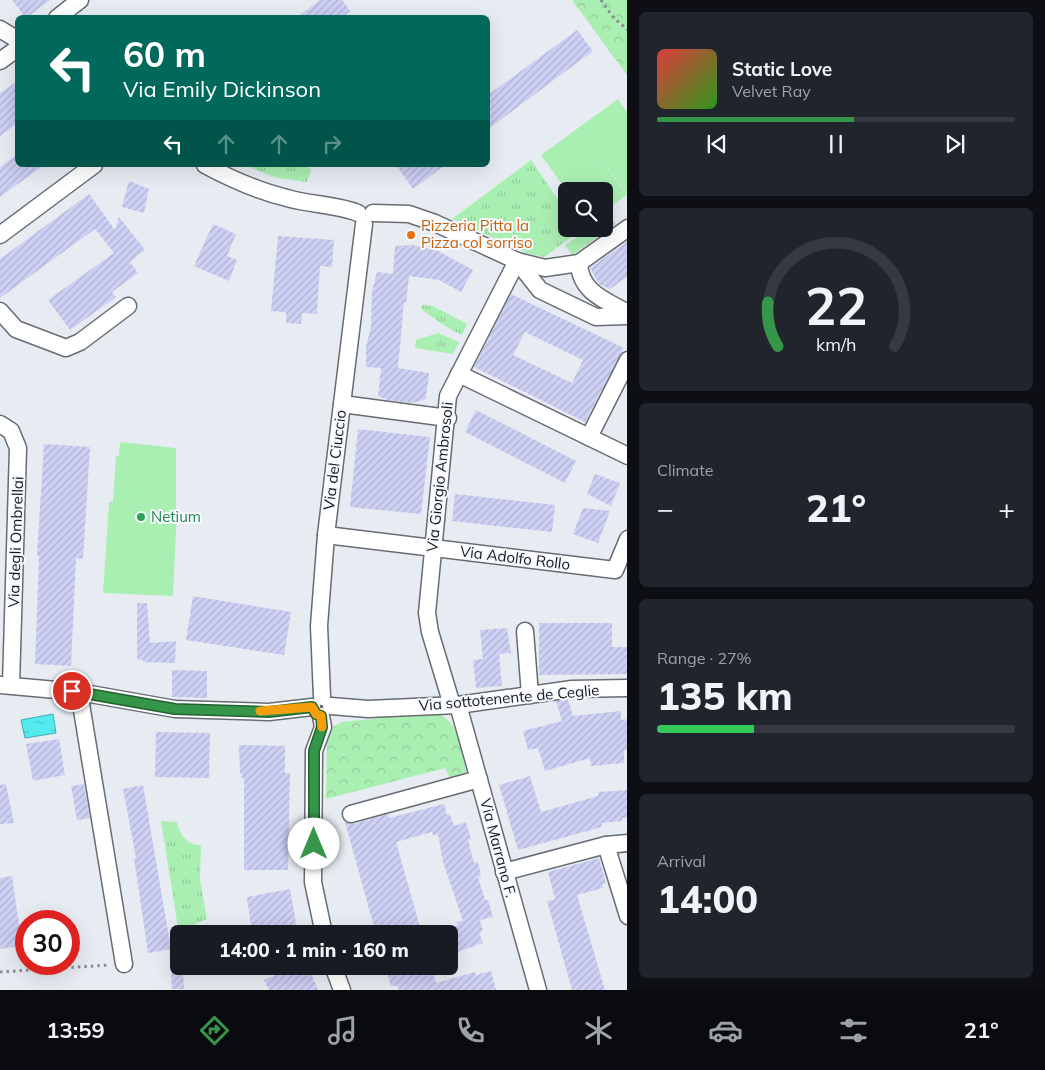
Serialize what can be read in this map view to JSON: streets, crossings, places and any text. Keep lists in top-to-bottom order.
{
  "streets": {
    "street": [
      "Via del Ciuccio",
      "Via Giorgio Ambrosoli",
      "Via degli Ombrellai",
      "Via Adolfo Rollo",
      "Via sottotenente de Ceglie",
      "Via Marrano F."
    ]
  },
  "crossings": [
    ["Via del Ciuccio", "Via Adolfo Rollo"],
    ["Via del Ciuccio", "Via sottotenente de Ceglie"],
    ["Via Giorgio Ambrosoli", "Via Adolfo Rollo"],
    ["Via Giorgio Ambrosoli", "Via sottotenente de Ceglie"],
    ["Via Giorgio Ambrosoli", "Via Marrano F."],
    ["Via degli Ombrellai", "Via sottotenente de Ceglie"],
    ["Via sottotenente de Ceglie", "Via Marrano F."]
  ],
  "places": ["Pizzeria Pitta la Pizza col sorriso", "Netium"],
  "page": {
    "turn": ["60 m", "Via Emily Dickinson"],
    "song": ["Static Love", "Velvet Ray"],
    "tile": [
      "Climate",
      ["Range · 27%", "135 km"],
      ["Arrival", "14:00"]
    ],
    "heat": ["−", "21°", "+"],
    "limit": "30",
    "trip": "14:00 · 1 min · 160 m",
    "tabs": ["13:59", "21°"],
    "gauge": ["22", "km/h"]
  }
}
